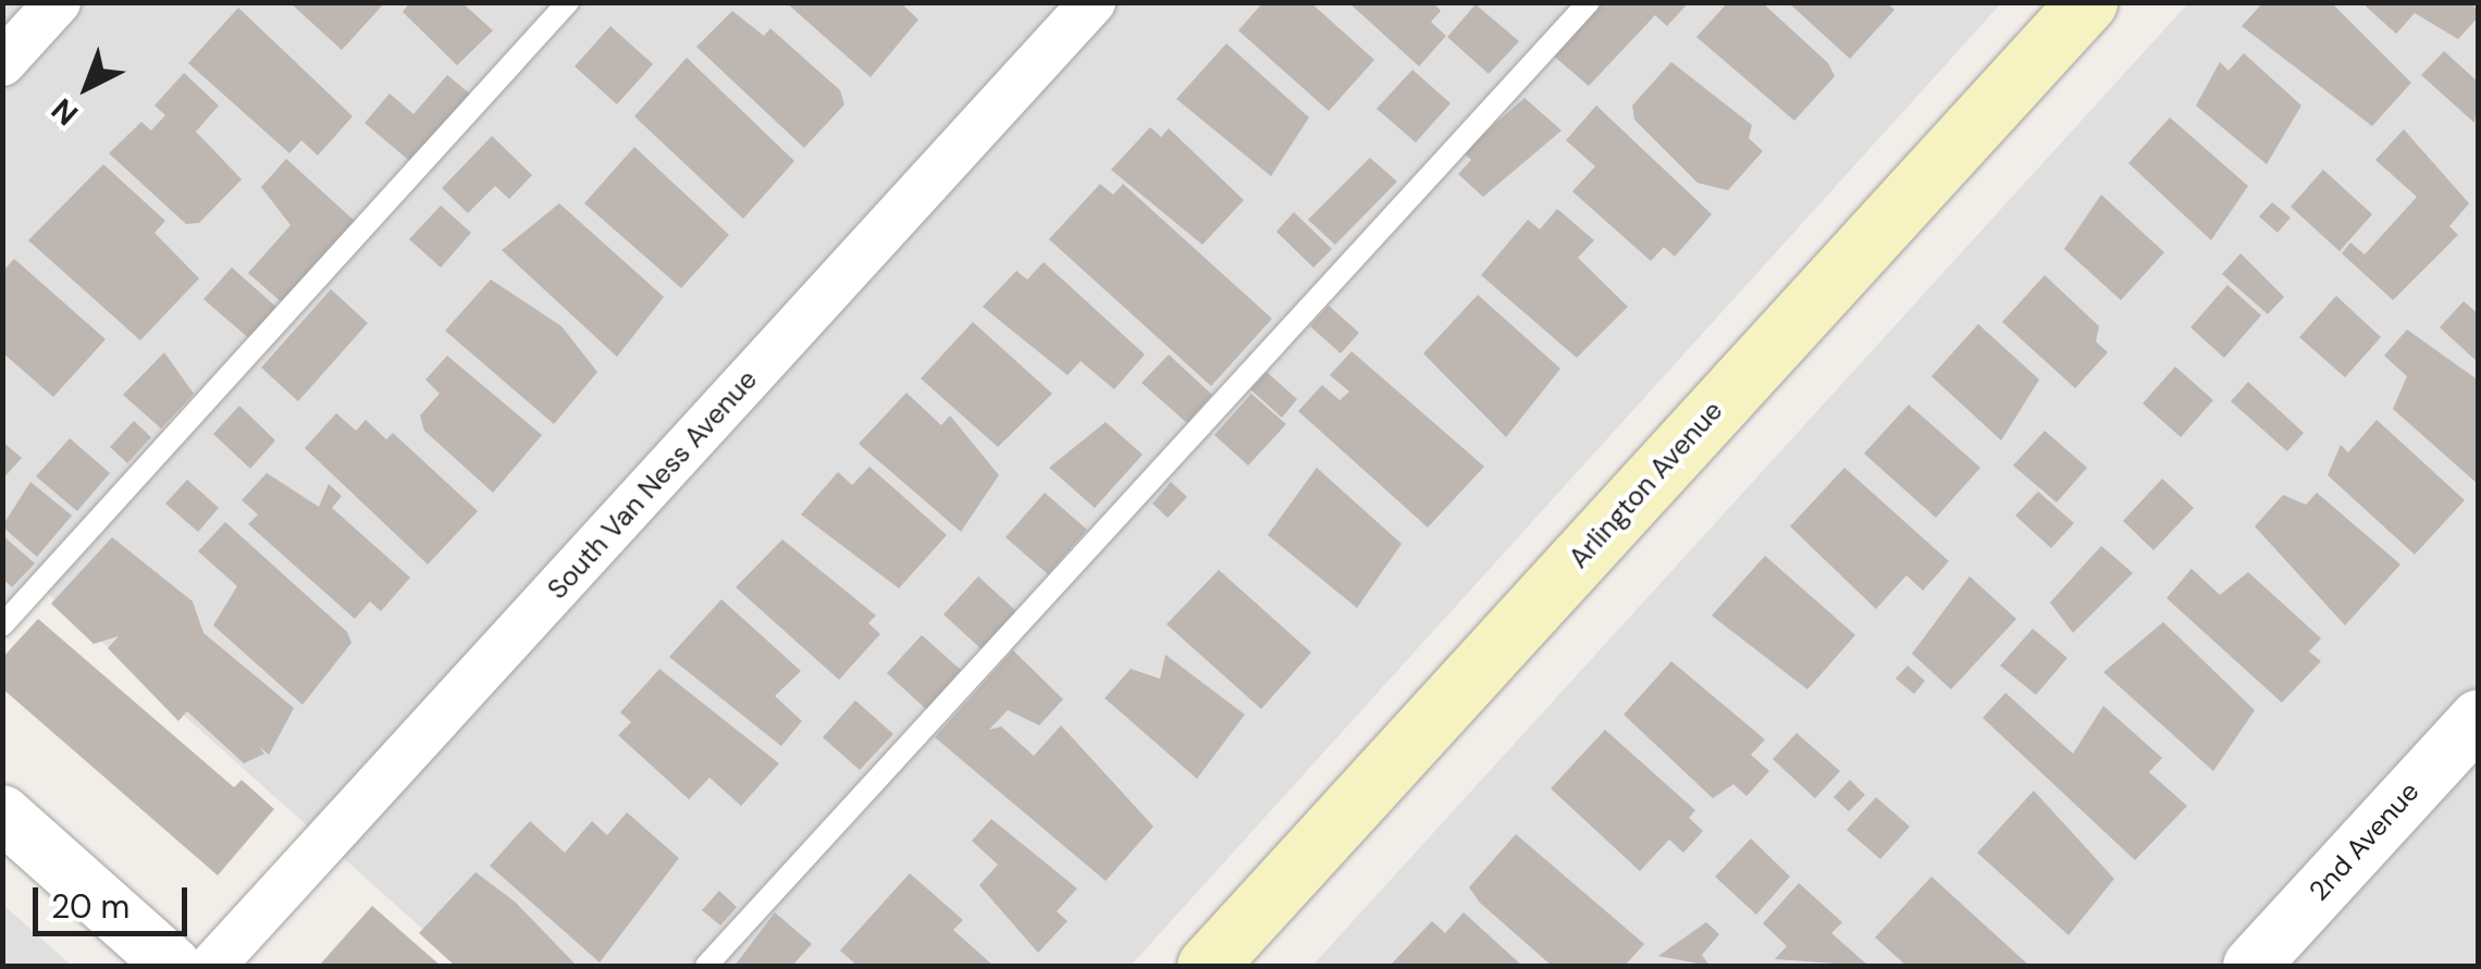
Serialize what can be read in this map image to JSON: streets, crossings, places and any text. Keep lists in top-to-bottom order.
{
  "streets": {
    "main road": ["Arlington Avenue"],
    "street": ["South Van Ness Avenue", "2nd Avenue"]
  },
  "scale_bar": "20 m",
  "north": "bottom left"
}
